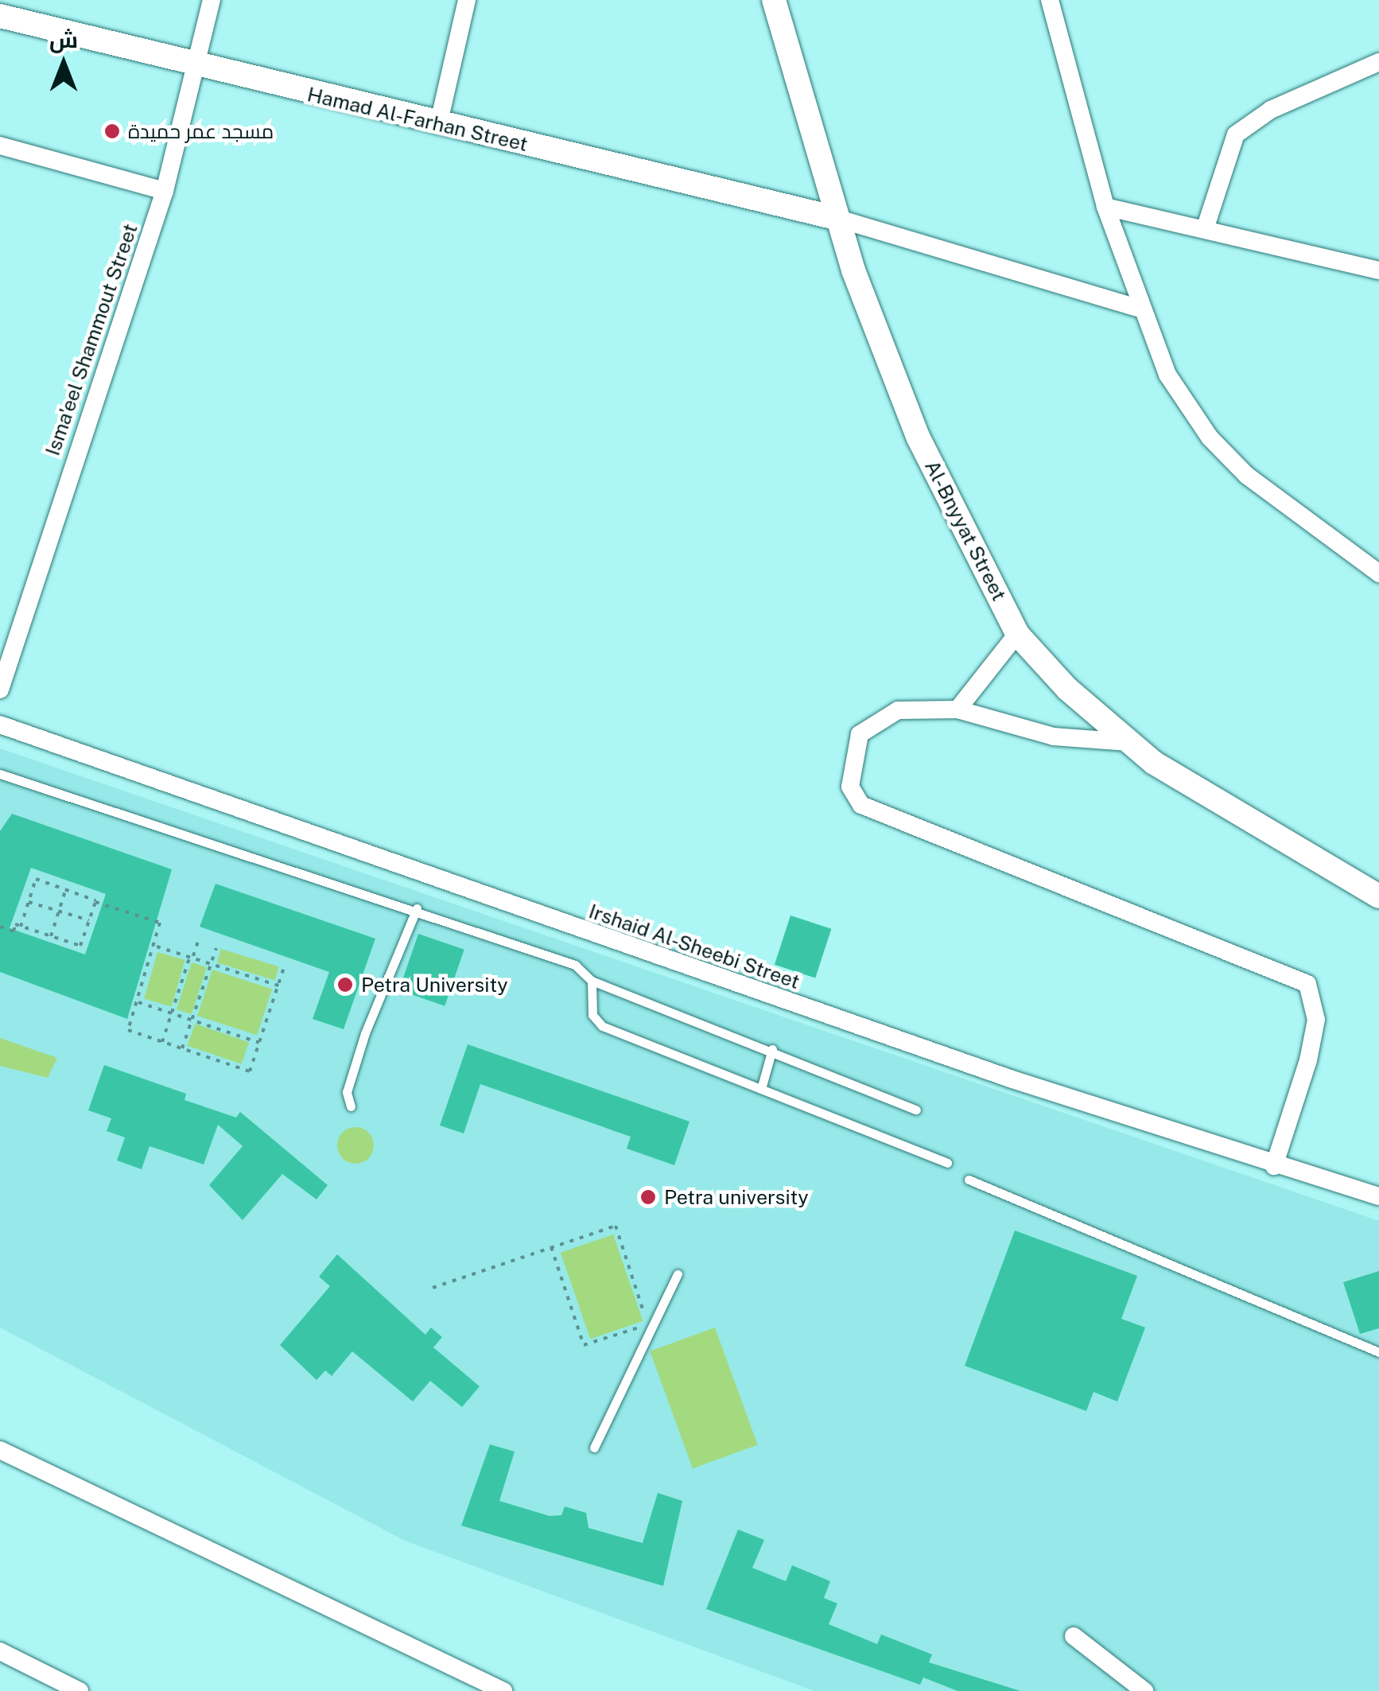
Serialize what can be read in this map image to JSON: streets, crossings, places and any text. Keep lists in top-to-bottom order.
{
  "streets": {
    "main road": ["Hamad Al-Farhan Street", "Al-Bnyyat Street"],
    "street": ["Isma'eel Shammout Street", "Irshaid Al-Sheebi Street"]
  },
  "crossings": [
    ["Hamad Al-Farhan Street", "Isma'eel Shammout Street"],
    ["Hamad Al-Farhan Street", "Al-Bnyyat Street"]
  ],
  "places": ["مسجد عمر حميدة", "Petra University", "Petra university"],
  "north": "top"
}
